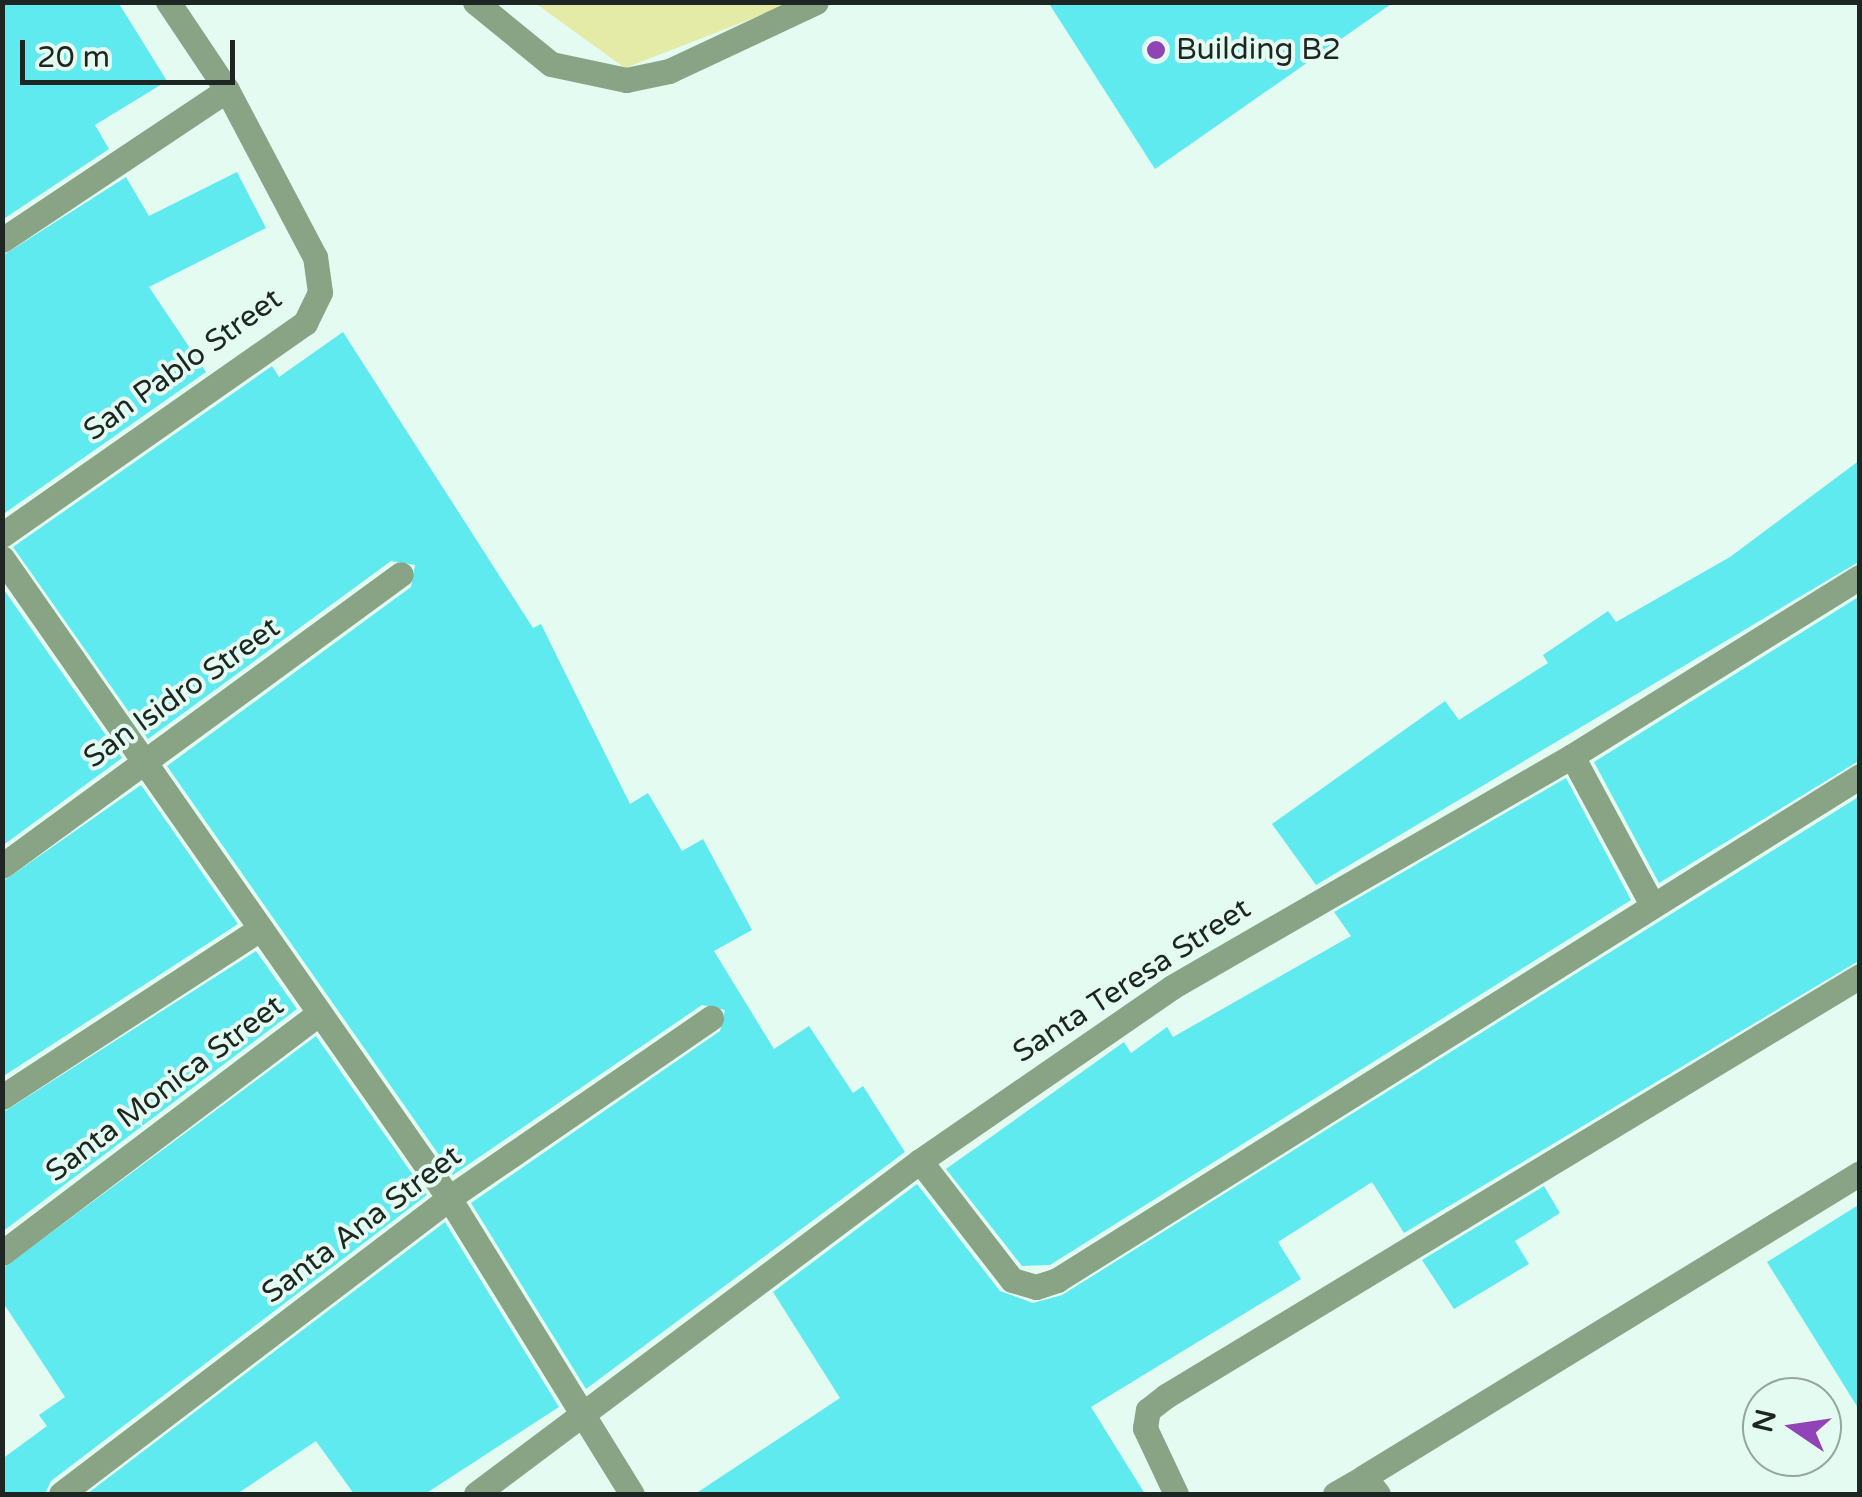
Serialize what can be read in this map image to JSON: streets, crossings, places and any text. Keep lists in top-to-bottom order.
{
  "streets": {
    "street": [
      "San Pablo Street",
      "San Isidro Street",
      "Santa Teresa Street",
      "Santa Monica Street",
      "Santa Ana Street"
    ]
  },
  "places": ["Building B2"],
  "scale_bar": "20 m",
  "north": "left"
}
